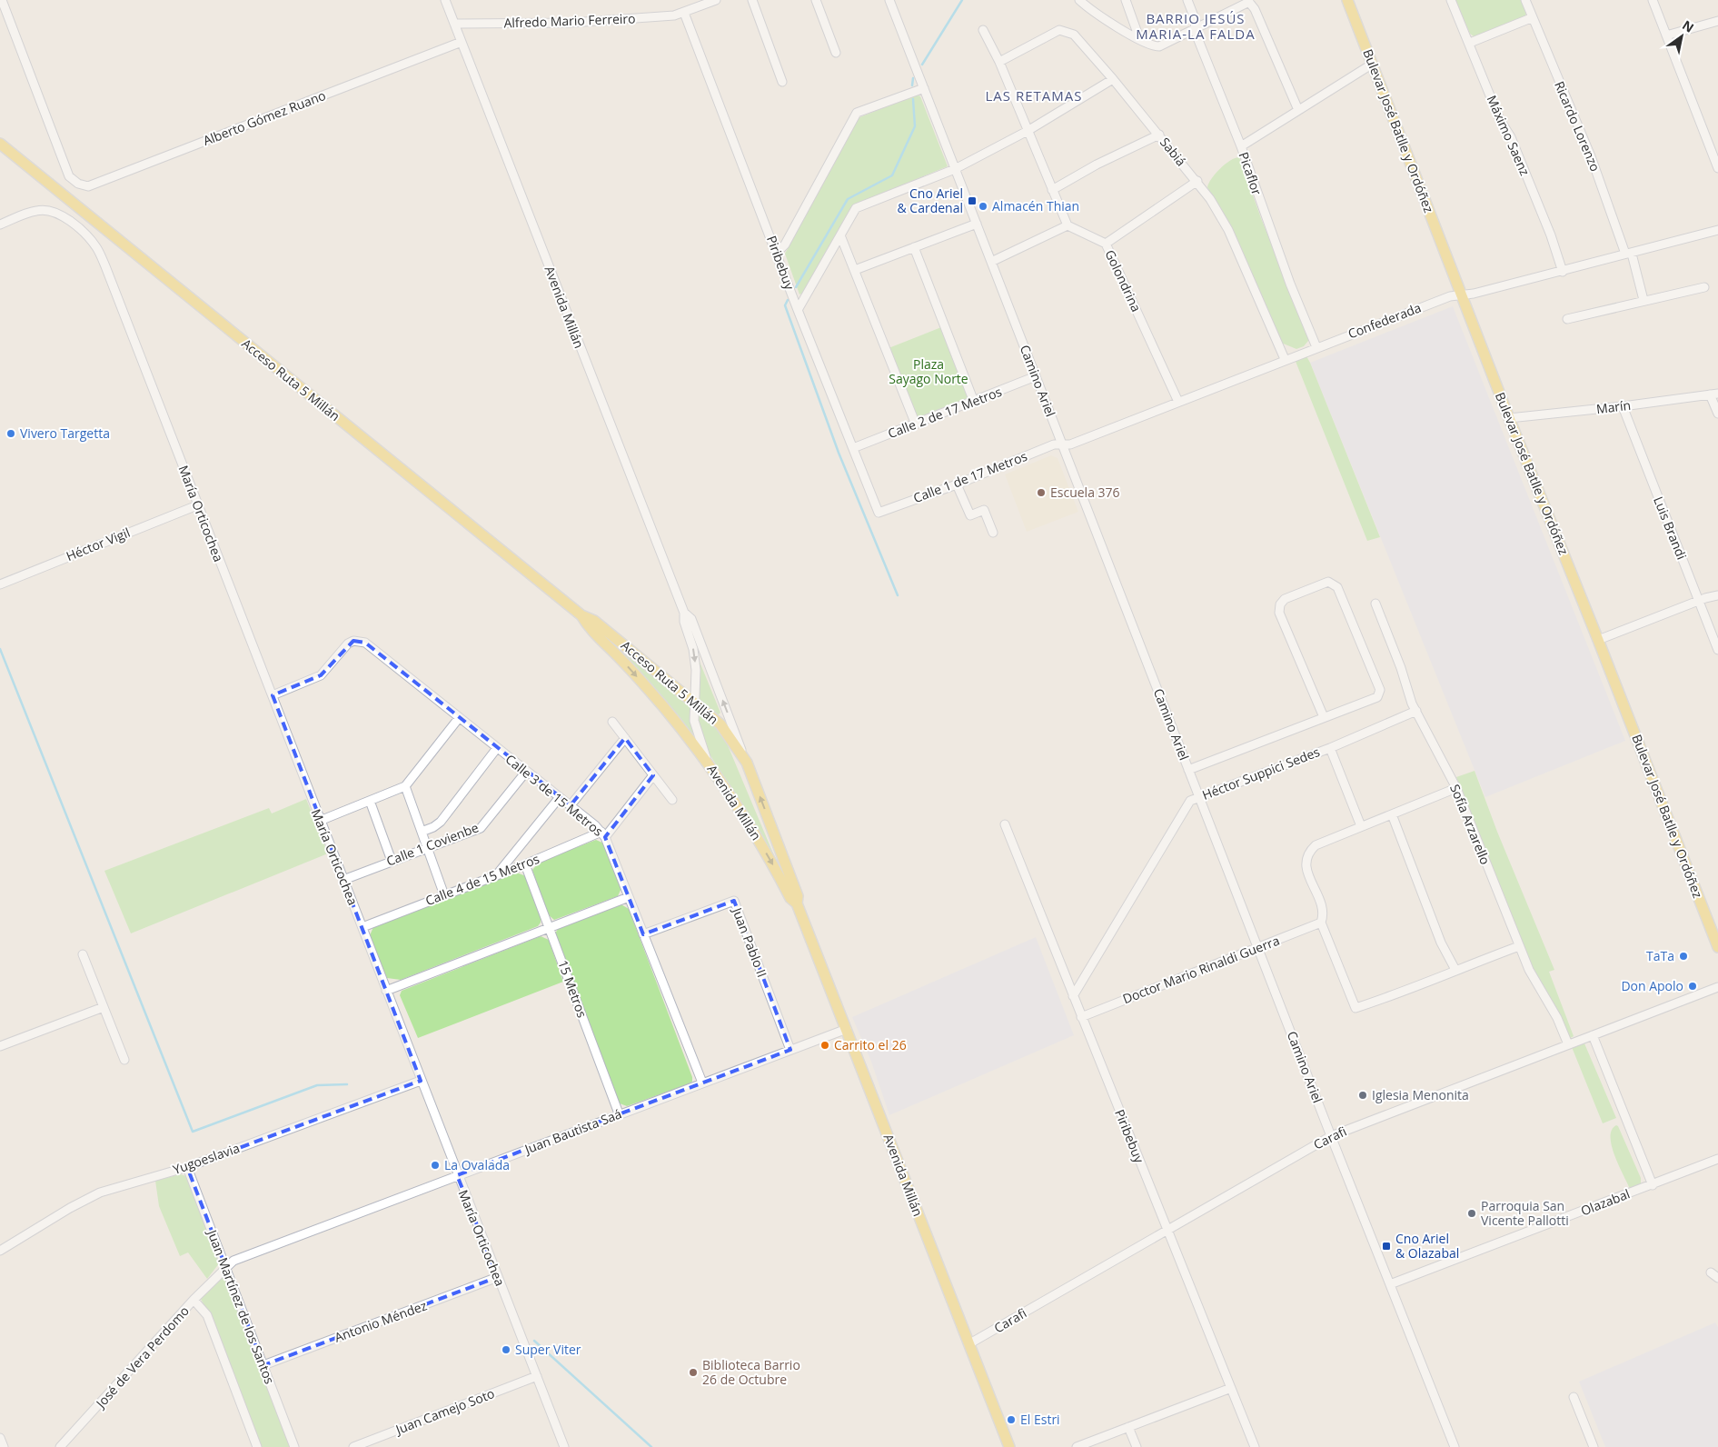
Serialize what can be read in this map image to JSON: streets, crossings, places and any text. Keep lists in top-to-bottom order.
{
  "streets": {
    "main road": ["Bulevar José Batlle y Ordóñez", "Avenida Millán", "Acceso Ruta 5 Millán"],
    "street": [
      "Alfredo Mario Ferreiro",
      "Alberto Gómez Ruano",
      "Ricardo Lorenzo",
      "Máximo Saenz",
      "Sabiá",
      "Picaflor",
      "Piribebuy",
      "Golondrina",
      "Confederada",
      "Camino Ariel",
      "Marín",
      "Calle 2 de 17 Metros",
      "Calle 1 de 17 Metros",
      "María Orticochea",
      "Luis Brandi",
      "Héctor Vigil",
      "Héctor Suppici Sedes",
      "Calle 3 de 15 Metros",
      "Sofía Arzarello",
      "Calle 1 Covienbe",
      "Calle 4 de 15 Metros",
      "Juan Pablo II",
      "Doctor Mario Rinaldi Guerra",
      "15 Metros",
      "Juan Bautista Saá",
      "Carafi",
      "Yugoeslavia",
      "Olazabal",
      "Juan Martínez de los Santos",
      "Antonio Méndez",
      "José de Vera Perdomo",
      "Juan Camejo Soto"
    ]
  },
  "crossings": [
    ["Alfredo Mario Ferreiro", "Piribebuy"],
    ["Alfredo Mario Ferreiro", "Avenida Millán"],
    ["Alberto Gómez Ruano", "Avenida Millán"],
    ["Ricardo Lorenzo", "Confederada"],
    ["Bulevar José Batlle y Ordóñez", "Confederada"],
    ["Bulevar José Batlle y Ordóñez", "Marín"],
    ["Máximo Saenz", "Confederada"],
    ["Sabiá", "Confederada"],
    ["Picaflor", "Confederada"],
    ["Piribebuy", "Calle 2 de 17 Metros"],
    ["Piribebuy", "Calle 1 de 17 Metros"],
    ["Piribebuy", "Héctor Suppici Sedes"],
    ["Piribebuy", "Doctor Mario Rinaldi Guerra"],
    ["Piribebuy", "Carafi"],
    ["Golondrina", "Confederada"],
    ["Avenida Millán", "Acceso Ruta 5 Millán"],
    ["Avenida Millán", "Juan Bautista Saá"],
    ["Avenida Millán", "Carafi"],
    ["Confederada", "Camino Ariel"],
    ["Confederada", "Calle 1 de 17 Metros"],
    ["Camino Ariel", "Calle 2 de 17 Metros"],
    ["Camino Ariel", "Calle 1 de 17 Metros"],
    ["Camino Ariel", "Héctor Suppici Sedes"],
    ["Camino Ariel", "Doctor Mario Rinaldi Guerra"],
    ["Camino Ariel", "Carafi"],
    ["Camino Ariel", "Olazabal"],
    ["Marín", "Luis Brandi"],
    ["María Orticochea", "Héctor Vigil"],
    ["María Orticochea", "Calle 3 de 15 Metros"],
    ["María Orticochea", "Calle 1 Covienbe"],
    ["María Orticochea", "Calle 4 de 15 Metros"],
    ["María Orticochea", "Juan Bautista Saá"],
    ["María Orticochea", "Yugoeslavia"],
    ["María Orticochea", "Antonio Méndez"],
    ["María Orticochea", "Juan Camejo Soto"],
    ["Héctor Suppici Sedes", "Sofía Arzarello"],
    ["Calle 3 de 15 Metros", "Calle 1 Covienbe"],
    ["Calle 3 de 15 Metros", "Calle 4 de 15 Metros"],
    ["Calle 3 de 15 Metros", "Juan Pablo II"],
    ["Calle 3 de 15 Metros", "Juan Bautista Saá"],
    ["Sofía Arzarello", "Carafi"],
    ["Calle 4 de 15 Metros", "15 Metros"],
    ["Juan Pablo II", "Juan Bautista Saá"],
    ["15 Metros", "Juan Bautista Saá"],
    ["Juan Bautista Saá", "Juan Martínez de los Santos"],
    ["Juan Bautista Saá", "José de Vera Perdomo"],
    ["Yugoeslavia", "Juan Martínez de los Santos"],
    ["Juan Martínez de los Santos", "Antonio Méndez"],
    ["Juan Martínez de los Santos", "José de Vera Perdomo"]
  ],
  "districts": ["BARRIO JESÚS MARIA-LA FALDA", "LAS RETAMAS"],
  "parks": ["Plaza Sayago Norte"],
  "places": {
    "transit": ["Cno Ariel & Cardenal", "Cno Ariel & Olazabal"],
    "other": [
      "Almacén Thian",
      "Vivero Targetta",
      "Escuela 376",
      "TaTa",
      "Don Apolo",
      "Carrito el 26",
      "Iglesia Menonita",
      "La Ovalada",
      "Parroquia San Vicente Pallotti",
      "Super Viter",
      "Biblioteca Barrio 26 de Octubre",
      "El Estri"
    ]
  },
  "north": "top right"
}
